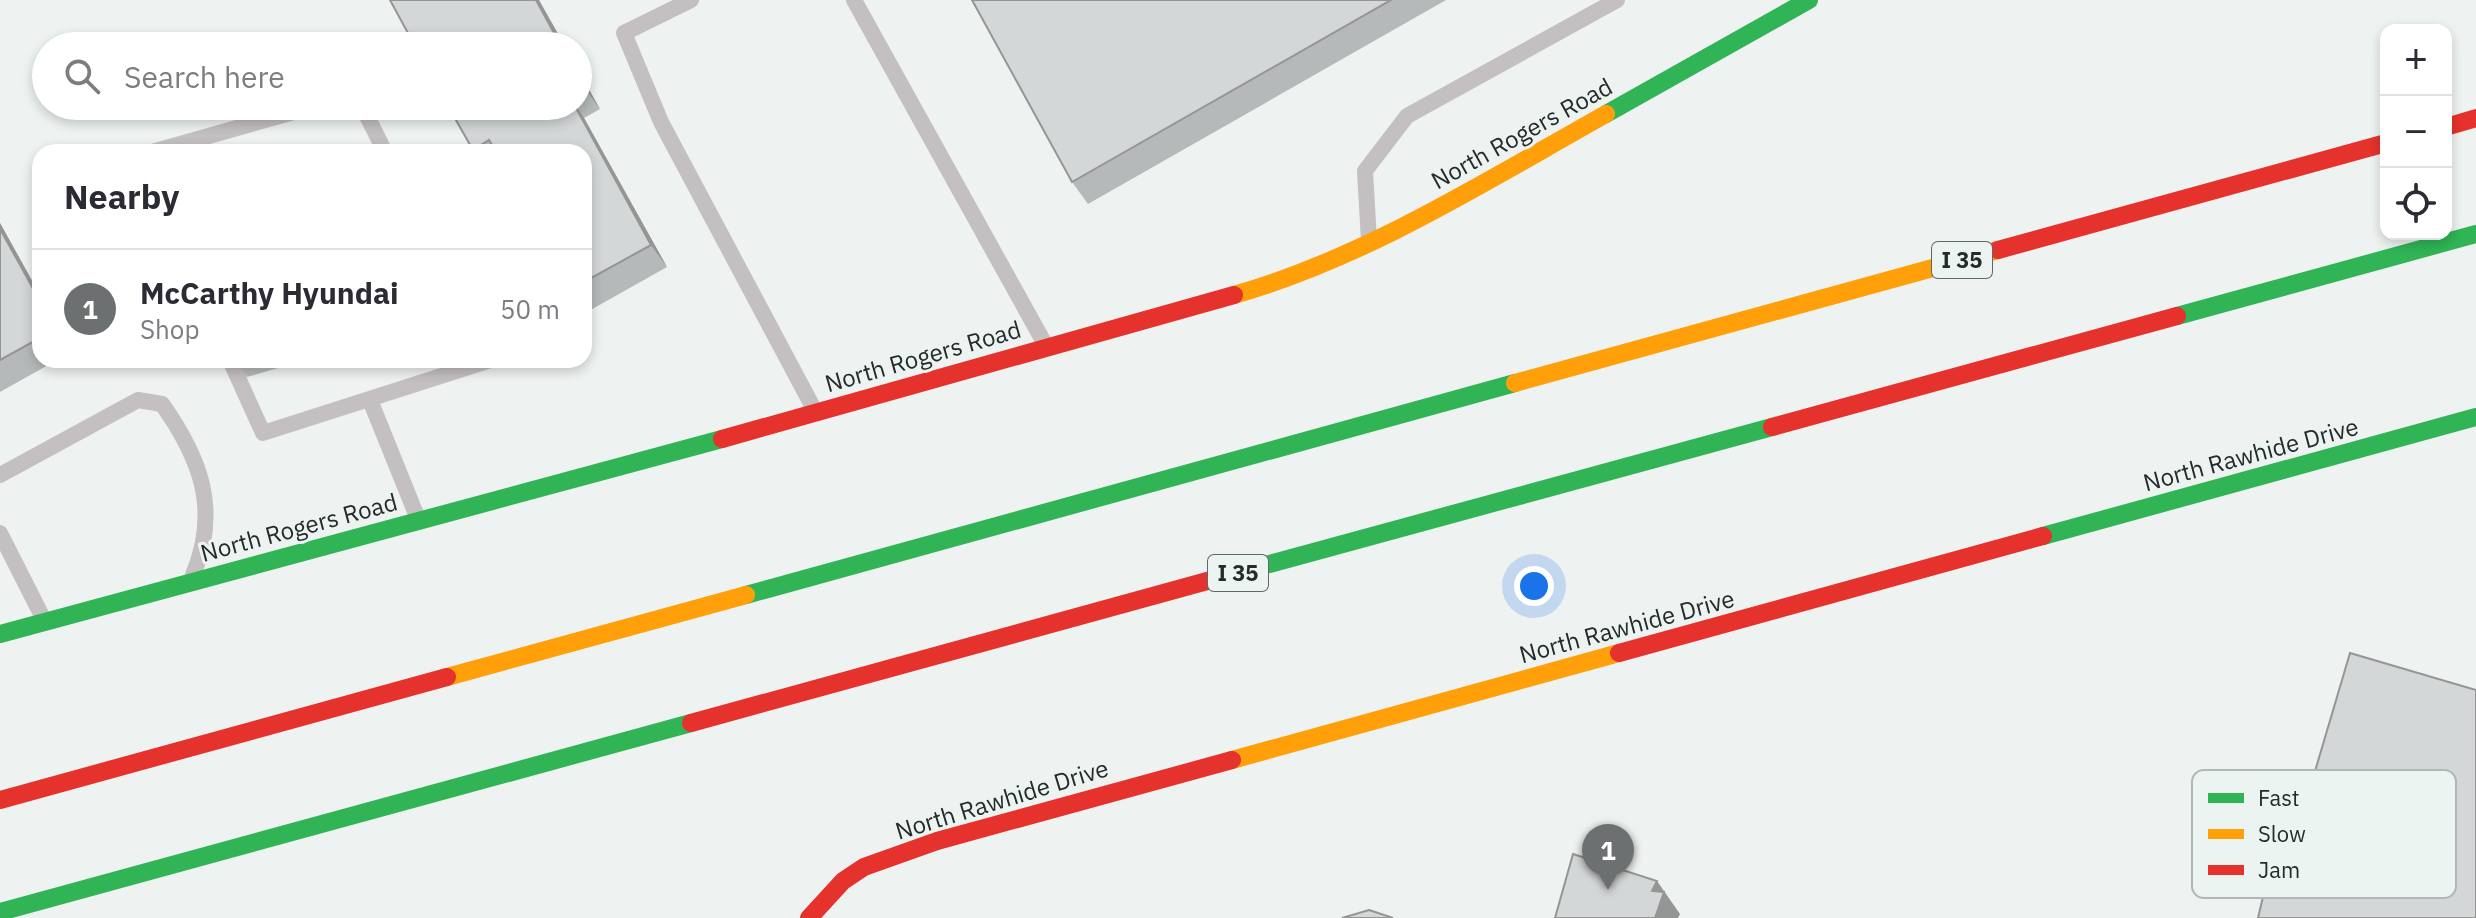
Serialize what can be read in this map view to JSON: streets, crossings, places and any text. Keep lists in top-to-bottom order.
{
  "streets": {
    "main road": ["North Rogers Road", "I 35", "North Rawhide Drive"]
  },
  "legend": ["Fast", "Slow", "Jam"],
  "page": {
    "map_buttons": ["+", "−"],
    "search": "Search here",
    "heading": "Nearby",
    "list": [
      {
        "mark": "1",
        "name": "McCarthy Hyundai",
        "note": "Shop",
        "value": "50 m"
      }
    ],
    "pins": "1"
  }
}
